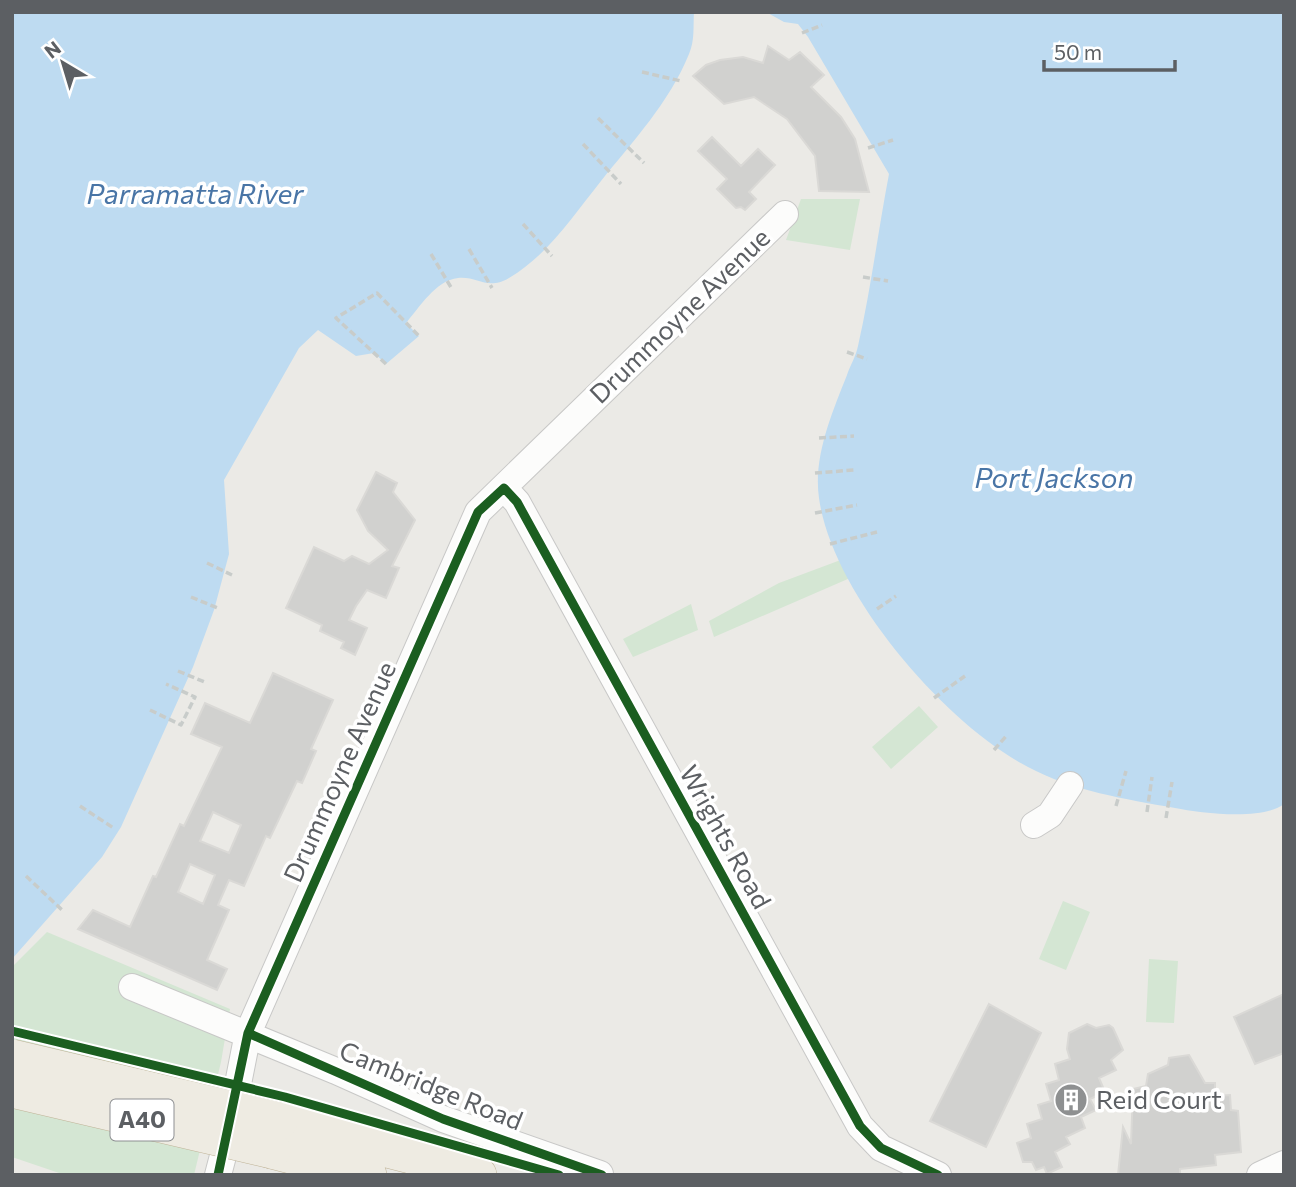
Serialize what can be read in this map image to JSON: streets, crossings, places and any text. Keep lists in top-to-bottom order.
{
  "streets": {
    "highway": ["A40"],
    "street": ["Drummoyne Avenue", "Wrights Road", "Cambridge Road"]
  },
  "crossings": [
    ["Drummoyne Avenue", "Wrights Road"],
    ["Drummoyne Avenue", "Cambridge Road"]
  ],
  "water": ["Parramatta River", "Port Jackson"],
  "places": {
    "building": ["Reid Court"]
  },
  "scale_bar": "50 m",
  "north": "top left"
}
